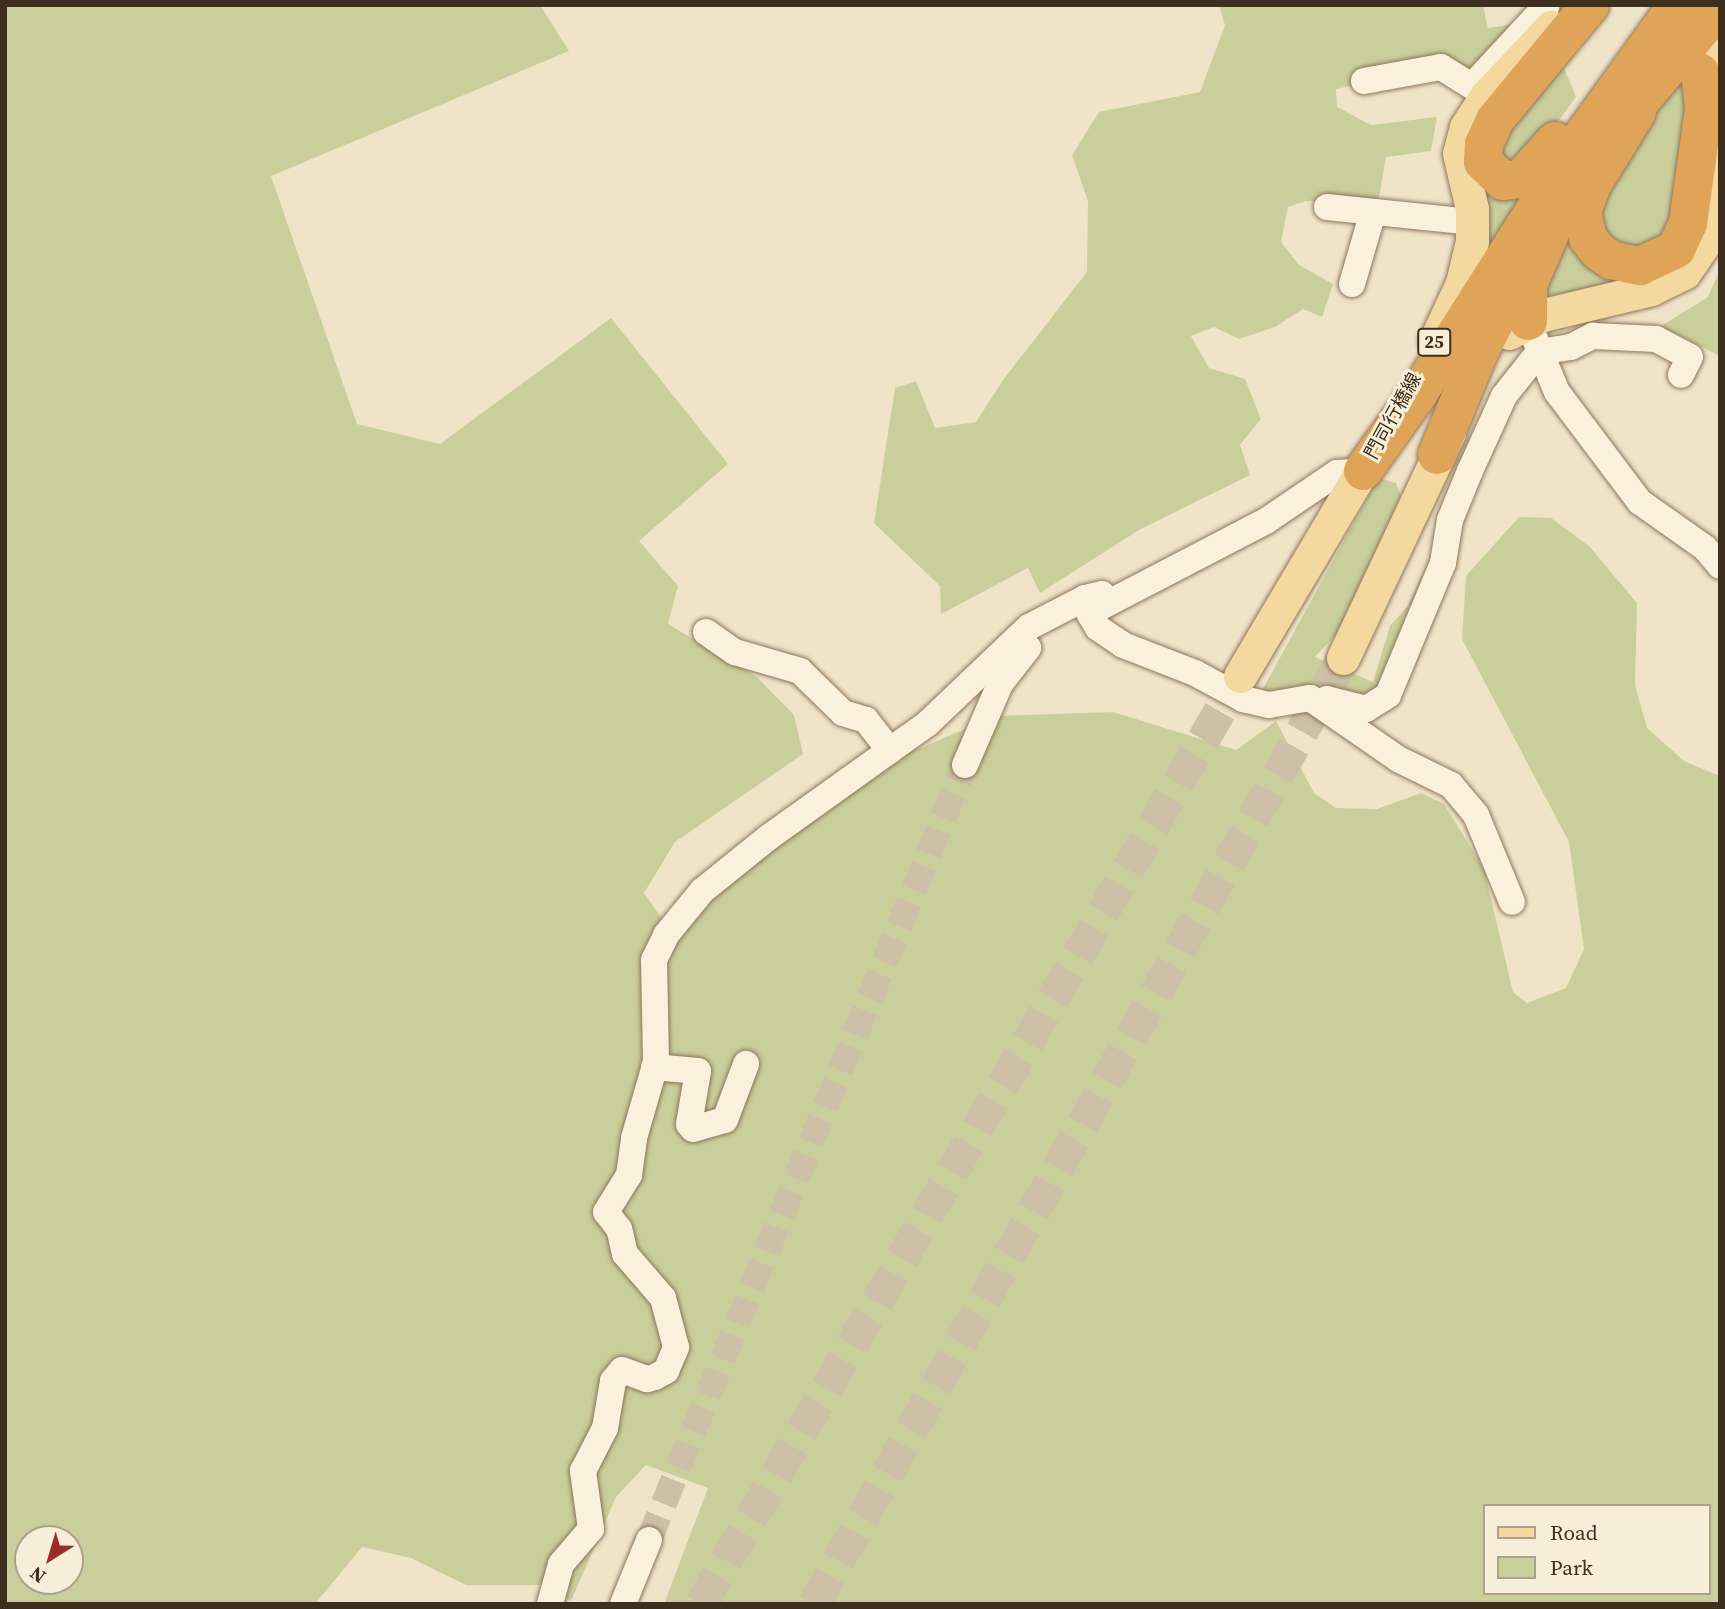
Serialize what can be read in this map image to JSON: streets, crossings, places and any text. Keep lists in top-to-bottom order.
{
  "streets": {
    "main road": ["25", "門司行橋線"]
  },
  "legend": ["Road", "Park"],
  "north": "bottom left"
}
